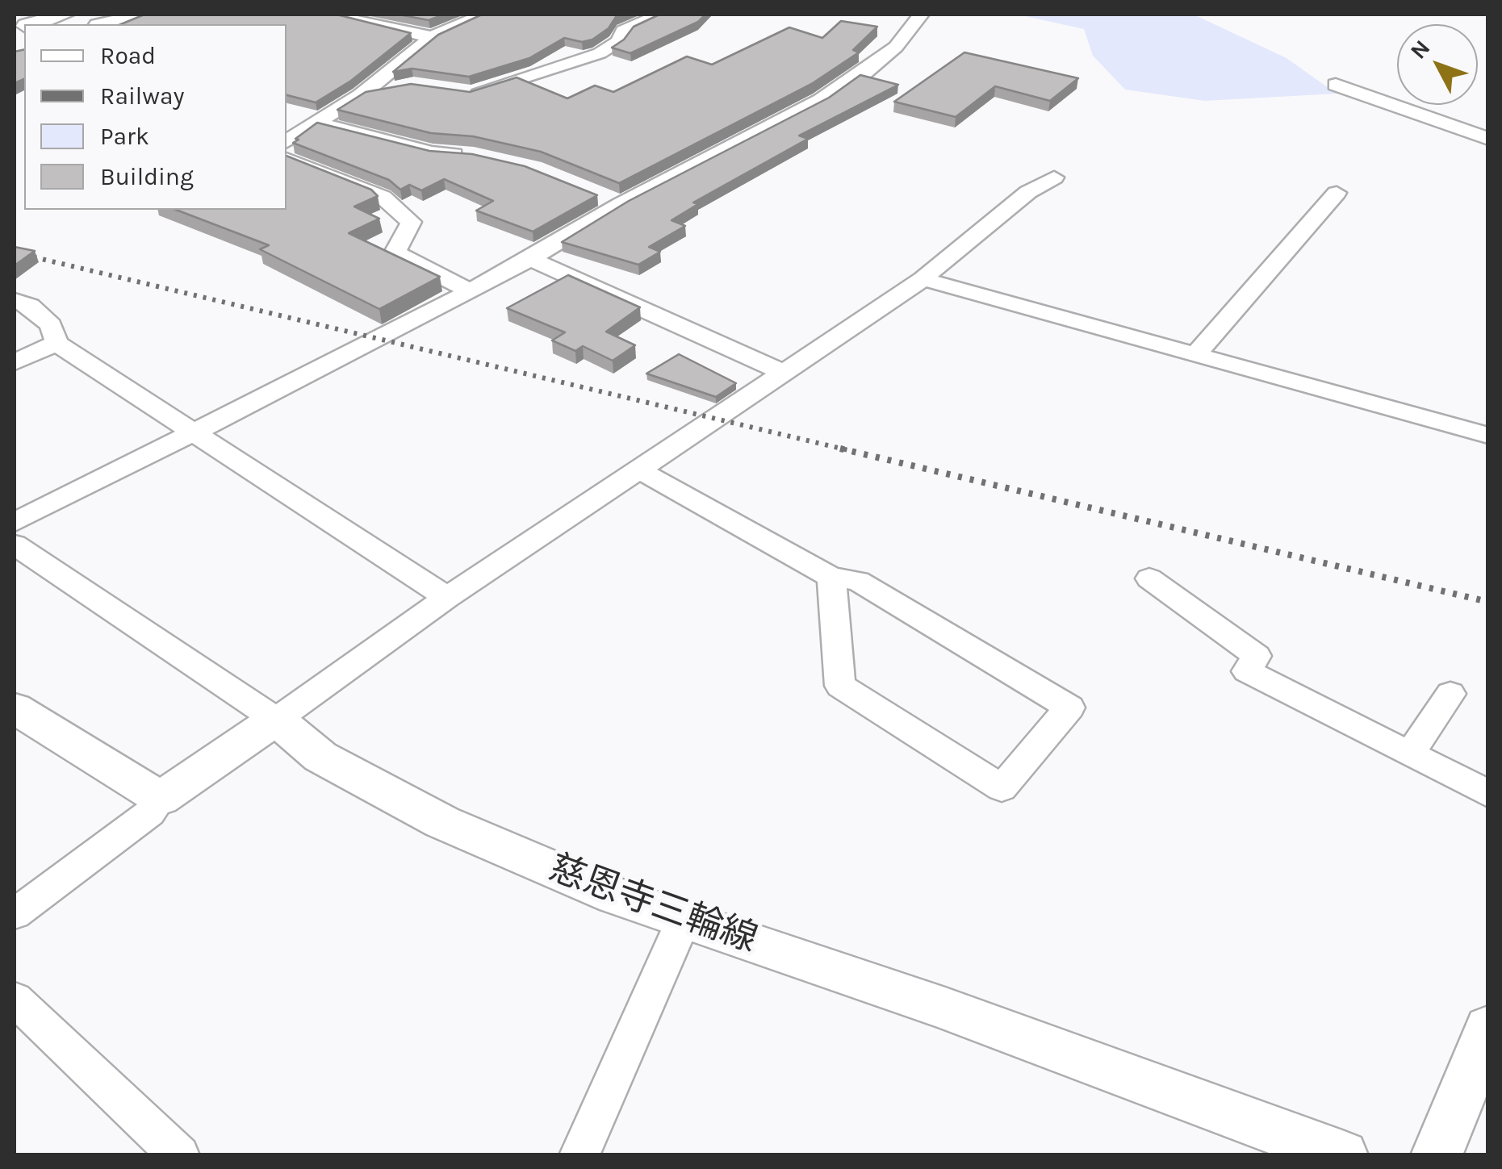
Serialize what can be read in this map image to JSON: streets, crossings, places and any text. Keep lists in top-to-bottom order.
{
  "streets": {
    "main road": ["慈恩寺三輪線"]
  },
  "legend": [
    "Road",
    "Railway",
    "Park",
    "Building"
  ],
  "north": "top left"
}
